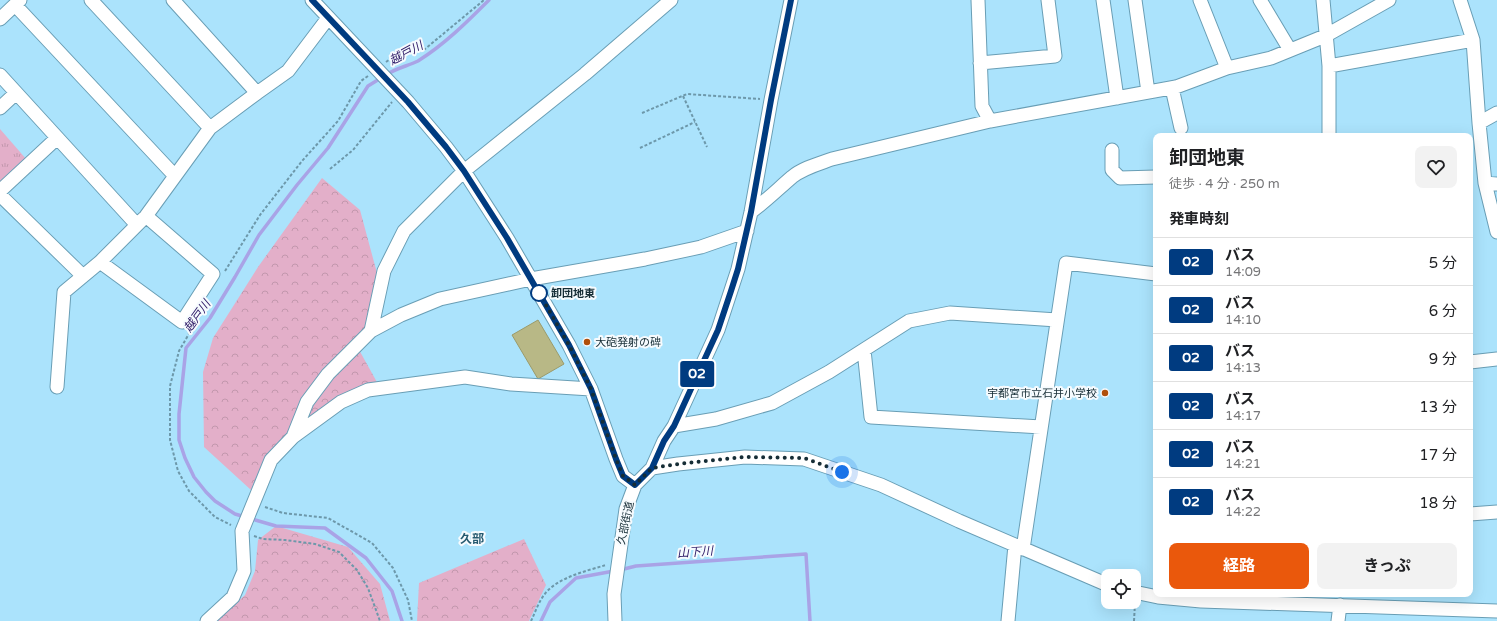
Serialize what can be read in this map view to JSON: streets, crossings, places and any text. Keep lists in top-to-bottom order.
{
  "streets": {
    "street": ["久部街道"]
  },
  "districts": ["久部"],
  "water": ["越戸川", "山下川"],
  "places": ["卸団地東", "大砲発射の碑", "宇都宮市立石井小学校"],
  "lines": ["bus line 02"],
  "page": {
    "on_map": "02",
    "heading": [
      ["卸団地東", "徒歩 · 4 分 · 250 m"],
      "発車時刻"
    ],
    "list": [
      {
        "mark": "02",
        "name": "バス",
        "note": "14:09",
        "value": "5 分"
      },
      {
        "mark": "02",
        "name": "バス",
        "note": "14:10",
        "value": "6 分"
      },
      {
        "mark": "02",
        "name": "バス",
        "note": "14:13",
        "value": "9 分"
      },
      {
        "mark": "02",
        "name": "バス",
        "note": "14:17",
        "value": "13 分"
      },
      {
        "mark": "02",
        "name": "バス",
        "note": "14:21",
        "value": "17 分"
      },
      {
        "mark": "02",
        "name": "バス",
        "note": "14:22",
        "value": "18 分"
      }
    ],
    "buttons": ["経路", "きっぷ"]
  }
}
